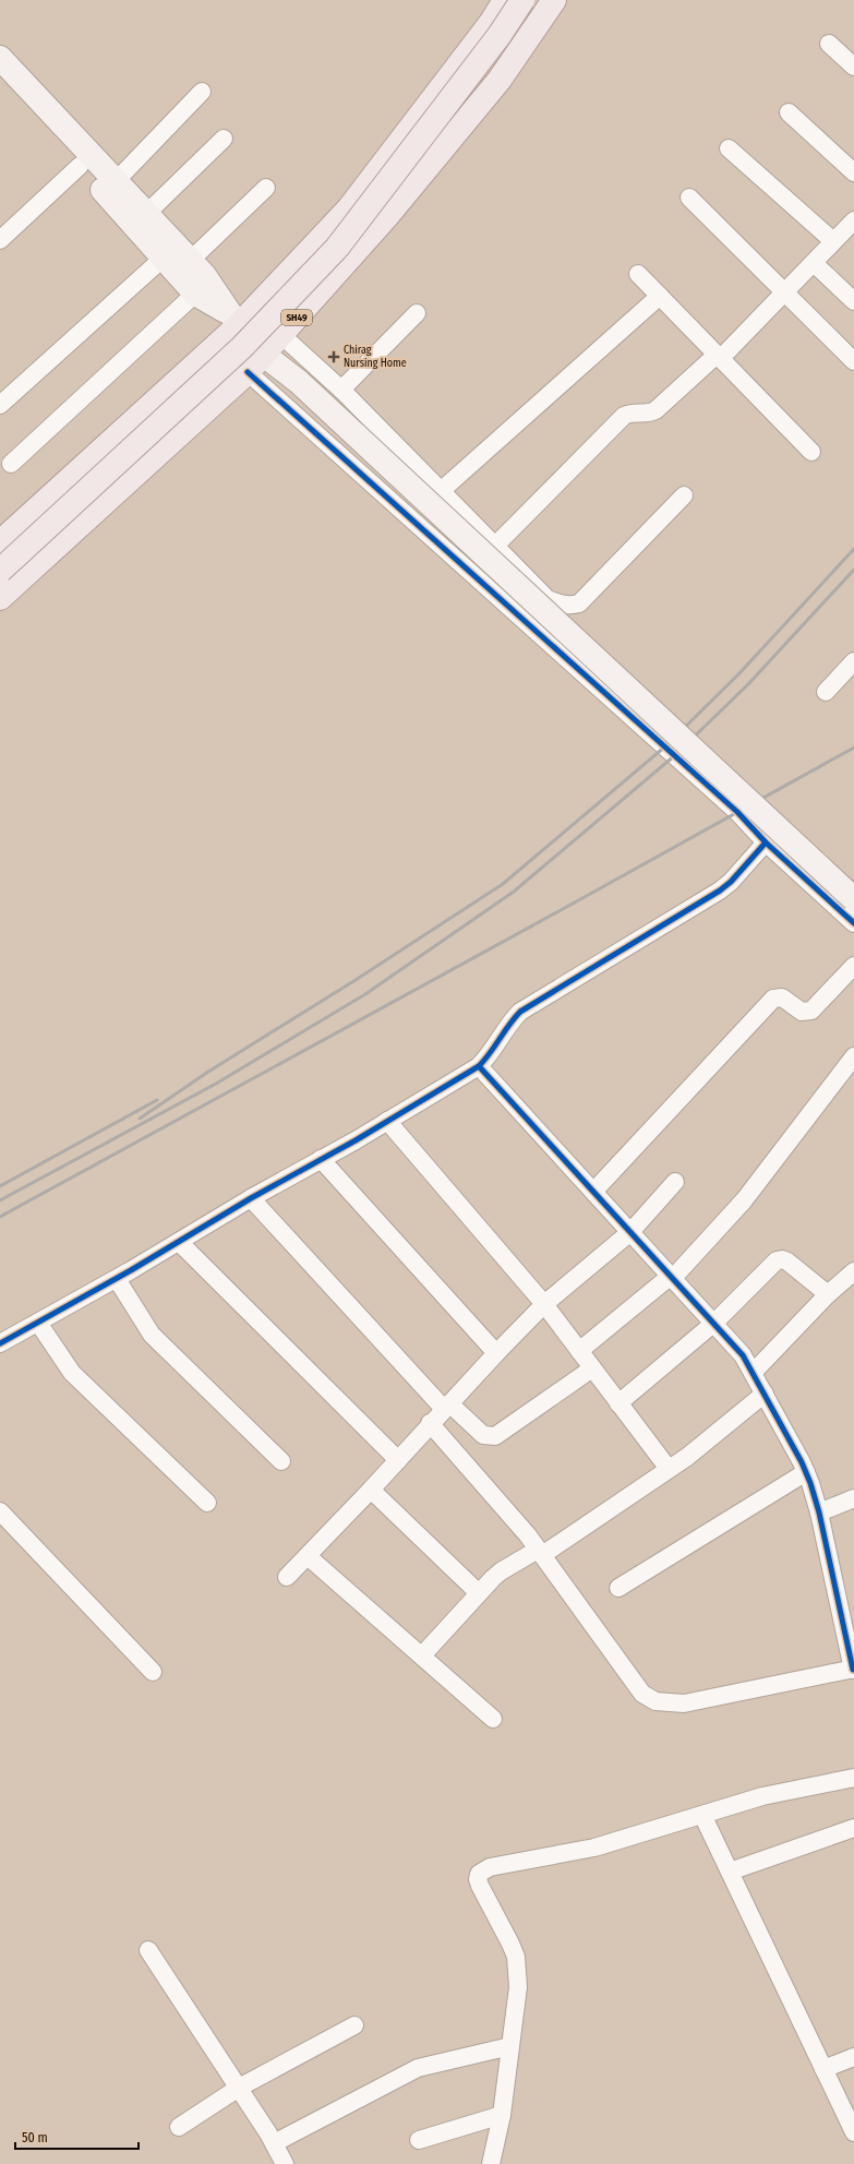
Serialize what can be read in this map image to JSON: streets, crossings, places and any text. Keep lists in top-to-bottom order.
{
  "streets": {
    "main road": ["SH49"]
  },
  "places": {
    "health": ["Chirag Nursing Home"]
  },
  "scale_bar": "50 m"
}
